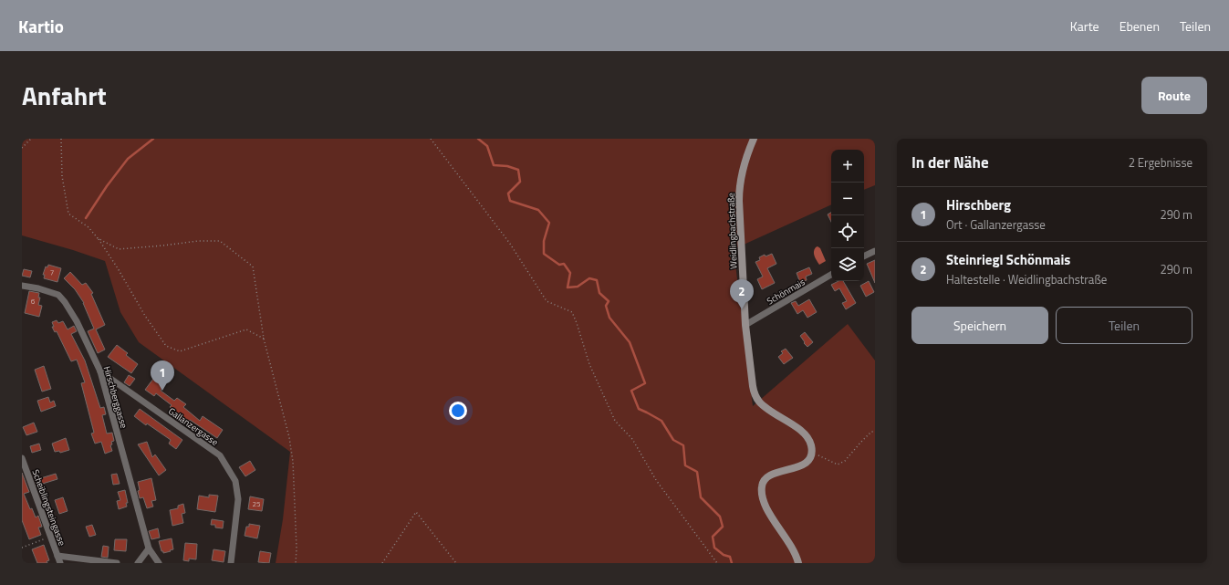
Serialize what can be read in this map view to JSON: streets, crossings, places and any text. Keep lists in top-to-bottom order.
{
  "streets": {
    "main road": ["Weidlingbachstraße"],
    "street": [
      "Schönmais",
      "Hirschberggasse",
      "Gallanzergasse",
      "Scheiblingsteingasse"
    ]
  },
  "crossings": [
    ["Weidlingbachstraße", "Schönmais"],
    ["Hirschberggasse", "Gallanzergasse"]
  ],
  "house_numbers": ["7", "6", "25"],
  "page": {
    "header": "Kartio",
    "nav": ["Karte", "Ebenen", "Teilen"],
    "title": "Anfahrt",
    "buttons": [
      "Route",
      ["Speichern", "Teilen"]
    ],
    "heading": ["In der Nähe", "2 Ergebnisse"],
    "map_buttons": ["+", "−"],
    "list": [
      {
        "mark": "1",
        "name": "Hirschberg",
        "note": "Ort · Gallanzergasse",
        "value": "290 m"
      },
      {
        "mark": "2",
        "name": "Steinriegl Schönmais",
        "note": "Haltestelle · Weidlingbachstraße",
        "value": "290 m"
      }
    ],
    "pins": ["2", "1"]
  }
}
